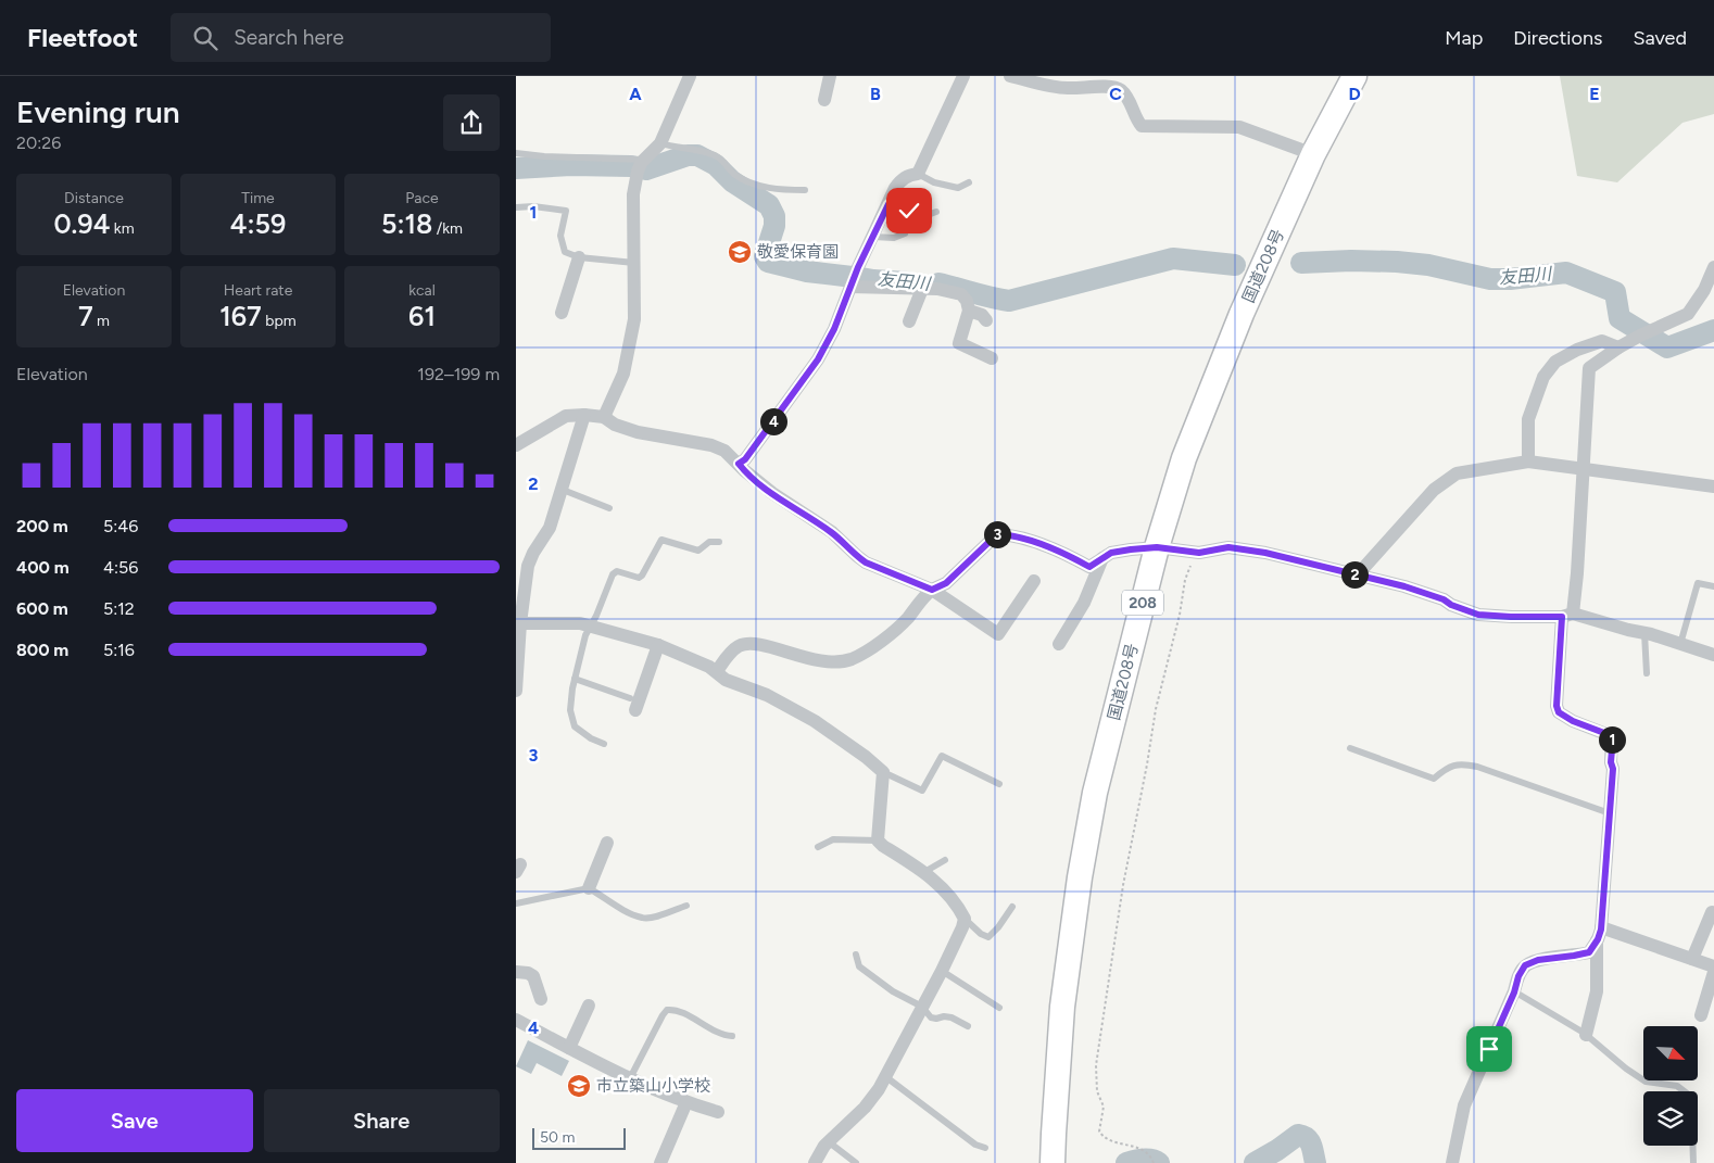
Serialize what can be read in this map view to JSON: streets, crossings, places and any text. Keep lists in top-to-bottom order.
{
  "streets": {
    "highway": ["国道208号", "208"]
  },
  "water": ["友田川"],
  "places": {
    "school or university": ["敬愛保育園", "市立築山小学校"]
  },
  "scale_bar": "50 m",
  "north": "bottom right",
  "page": {
    "header": "Fleetfoot",
    "search": "Search here",
    "nav": ["Map", "Directions", "Saved"],
    "heading": ["Evening run", "20:26"],
    "stats": [
      ["Distance", "0.94 km"],
      ["Time", "4:59"],
      ["Pace", "5:18 /km"],
      ["Elevation", "7 m"],
      ["Heart rate", "167 bpm"],
      ["kcal", "61"]
    ],
    "chart": ["Elevation", "192–199 m"],
    "pins": [
      "4",
      "3",
      "2",
      "1"
    ],
    "list": [
      {
        "name": "200 m",
        "note": "5:46"
      },
      {
        "name": "400 m",
        "note": "4:56"
      },
      {
        "name": "600 m",
        "note": "5:12"
      },
      {
        "name": "800 m",
        "note": "5:16"
      }
    ],
    "buttons": ["Save", "Share"],
    "scale": "50 m"
  },
  "grid": {
    "columns": [
      "A",
      "B",
      "C",
      "D",
      "E"
    ],
    "rows": [
      "1",
      "2",
      "3",
      "4"
    ]
  }
}
